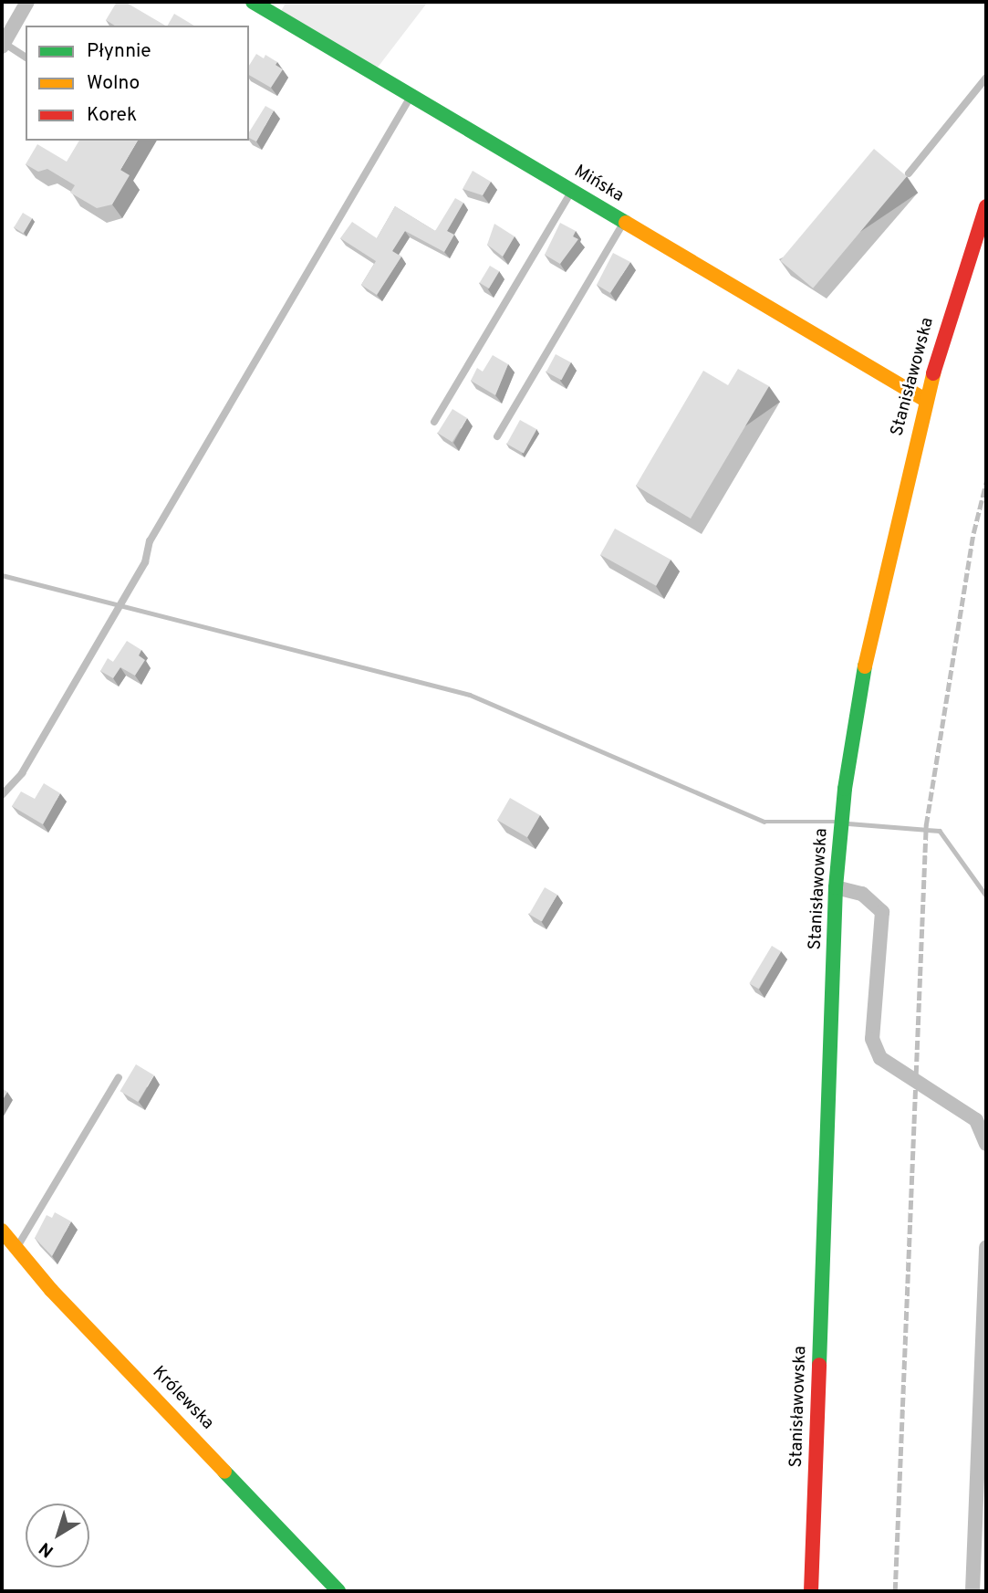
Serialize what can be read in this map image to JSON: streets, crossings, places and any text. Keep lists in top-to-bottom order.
{
  "streets": {
    "street": ["Mińska", "Stanisławowska", "Królewska"]
  },
  "crossings": [
    ["Mińska", "Stanisławowska"]
  ],
  "legend": ["Płynnie", "Wolno", "Korek"],
  "north": "bottom left"
}
